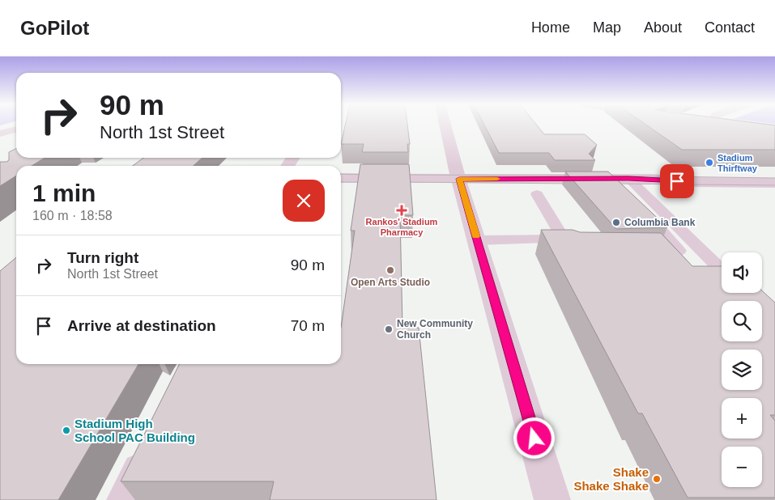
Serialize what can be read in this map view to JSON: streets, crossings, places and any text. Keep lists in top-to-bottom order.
{
  "places": {
    "other": [
      "Stadium Thirftway",
      "Columbia Bank",
      "Open Arts Studio",
      "New Community Church",
      "Stadium High School PAC Building",
      "Shake Shake Shake"
    ],
    "health": ["Rankos' Stadium Pharmacy"]
  },
  "page": {
    "header": "GoPilot",
    "nav": [
      "Home",
      "Map",
      "About",
      "Contact"
    ],
    "turn": ["90 m", "North 1st Street"],
    "heading": ["1 min", "160 m · 18:58"],
    "list": [
      {
        "name": "Turn right",
        "note": "North 1st Street",
        "value": "90 m"
      },
      {
        "name": "Arrive at destination",
        "value": "70 m"
      }
    ],
    "map_buttons": ["+", "−"]
  }
}
